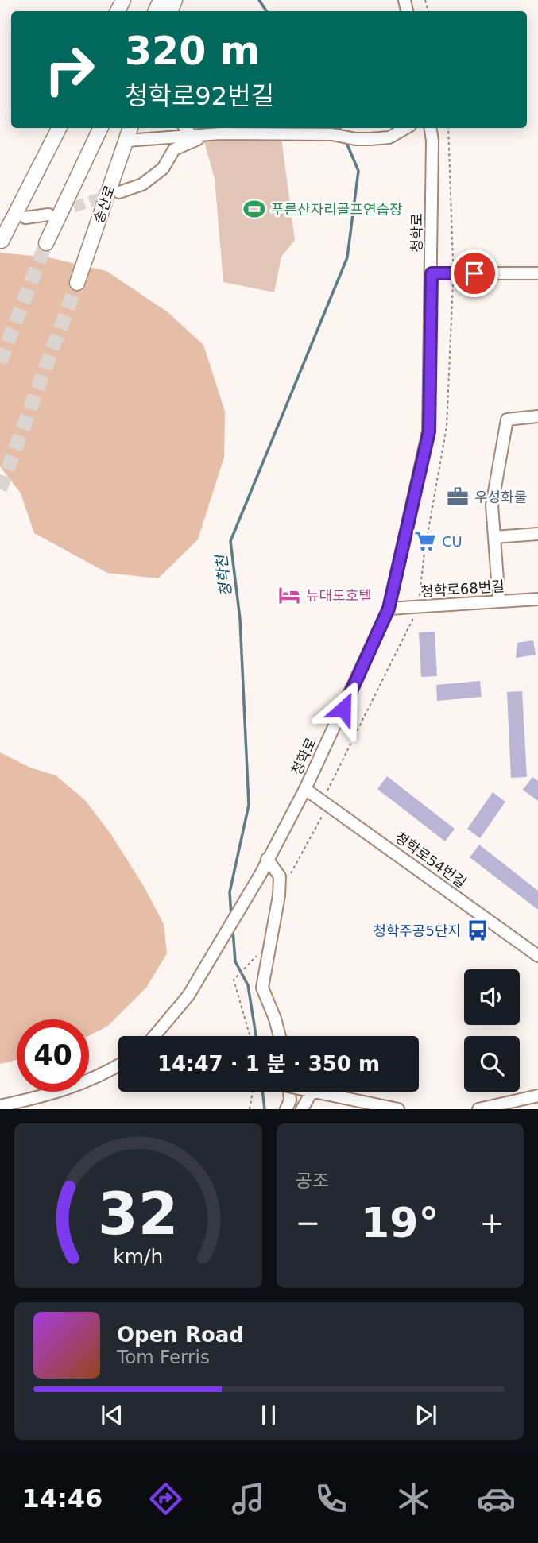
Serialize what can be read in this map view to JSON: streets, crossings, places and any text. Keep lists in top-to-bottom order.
{
  "streets": {
    "main road": ["송산로"],
    "street": ["청학로", "청학로68번길", "청학로54번길"]
  },
  "crossings": [
    ["청학로", "청학로68번길"],
    ["청학로", "청학로54번길"]
  ],
  "water": ["청학천"],
  "places": {
    "sports": ["푸른산자리골프연습장"],
    "office": ["우성화물"],
    "supermarket": ["CU"],
    "hotel": ["뉴대도호텔"],
    "bus stop": ["청학주공5단지"]
  },
  "page": {
    "turn": ["320 m", "청학로92번길"],
    "limit": "40",
    "trip": "14:47 · 1 분 · 350 m",
    "tile": "공조",
    "heat": ["−", "19°", "+"],
    "song": ["Open Road", "Tom Ferris"],
    "tabs": "14:46",
    "gauge": ["32", "km/h"]
  }
}
